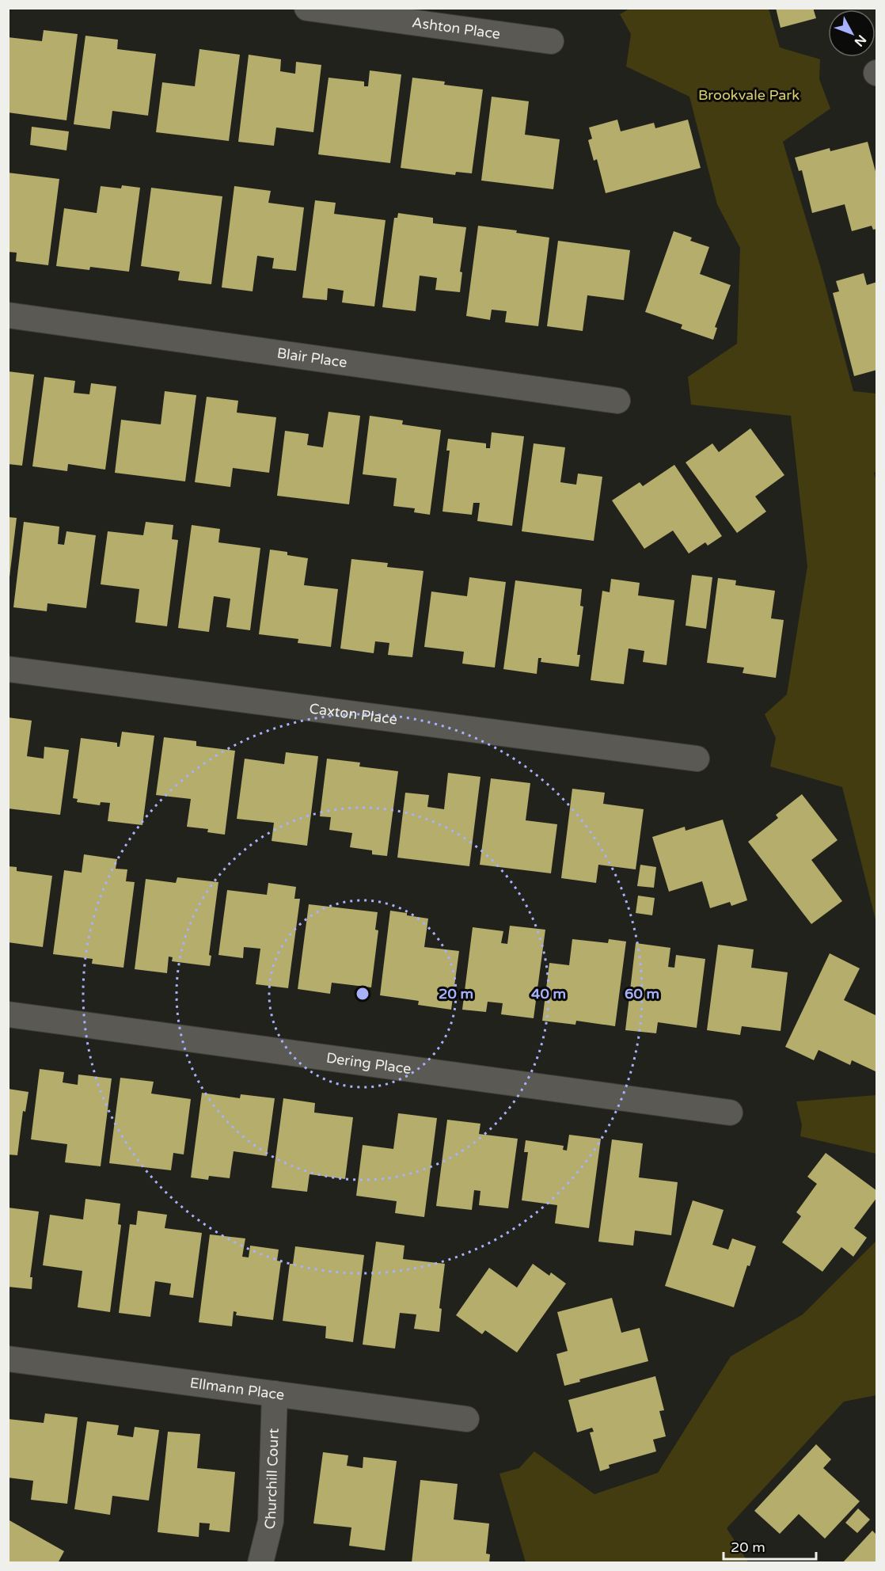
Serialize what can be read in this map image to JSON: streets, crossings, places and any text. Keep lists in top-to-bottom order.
{
  "streets": {
    "street": [
      "Ashton Place",
      "Blair Place",
      "Caxton Place",
      "Dering Place",
      "Ellmann Place",
      "Churchill Court"
    ]
  },
  "crossings": [
    ["Ellmann Place", "Churchill Court"]
  ],
  "parks": ["Brookvale Park"],
  "scale_bar": "20 m",
  "north": "bottom right",
  "rings": ["20 m", "40 m", "60 m"]
}
